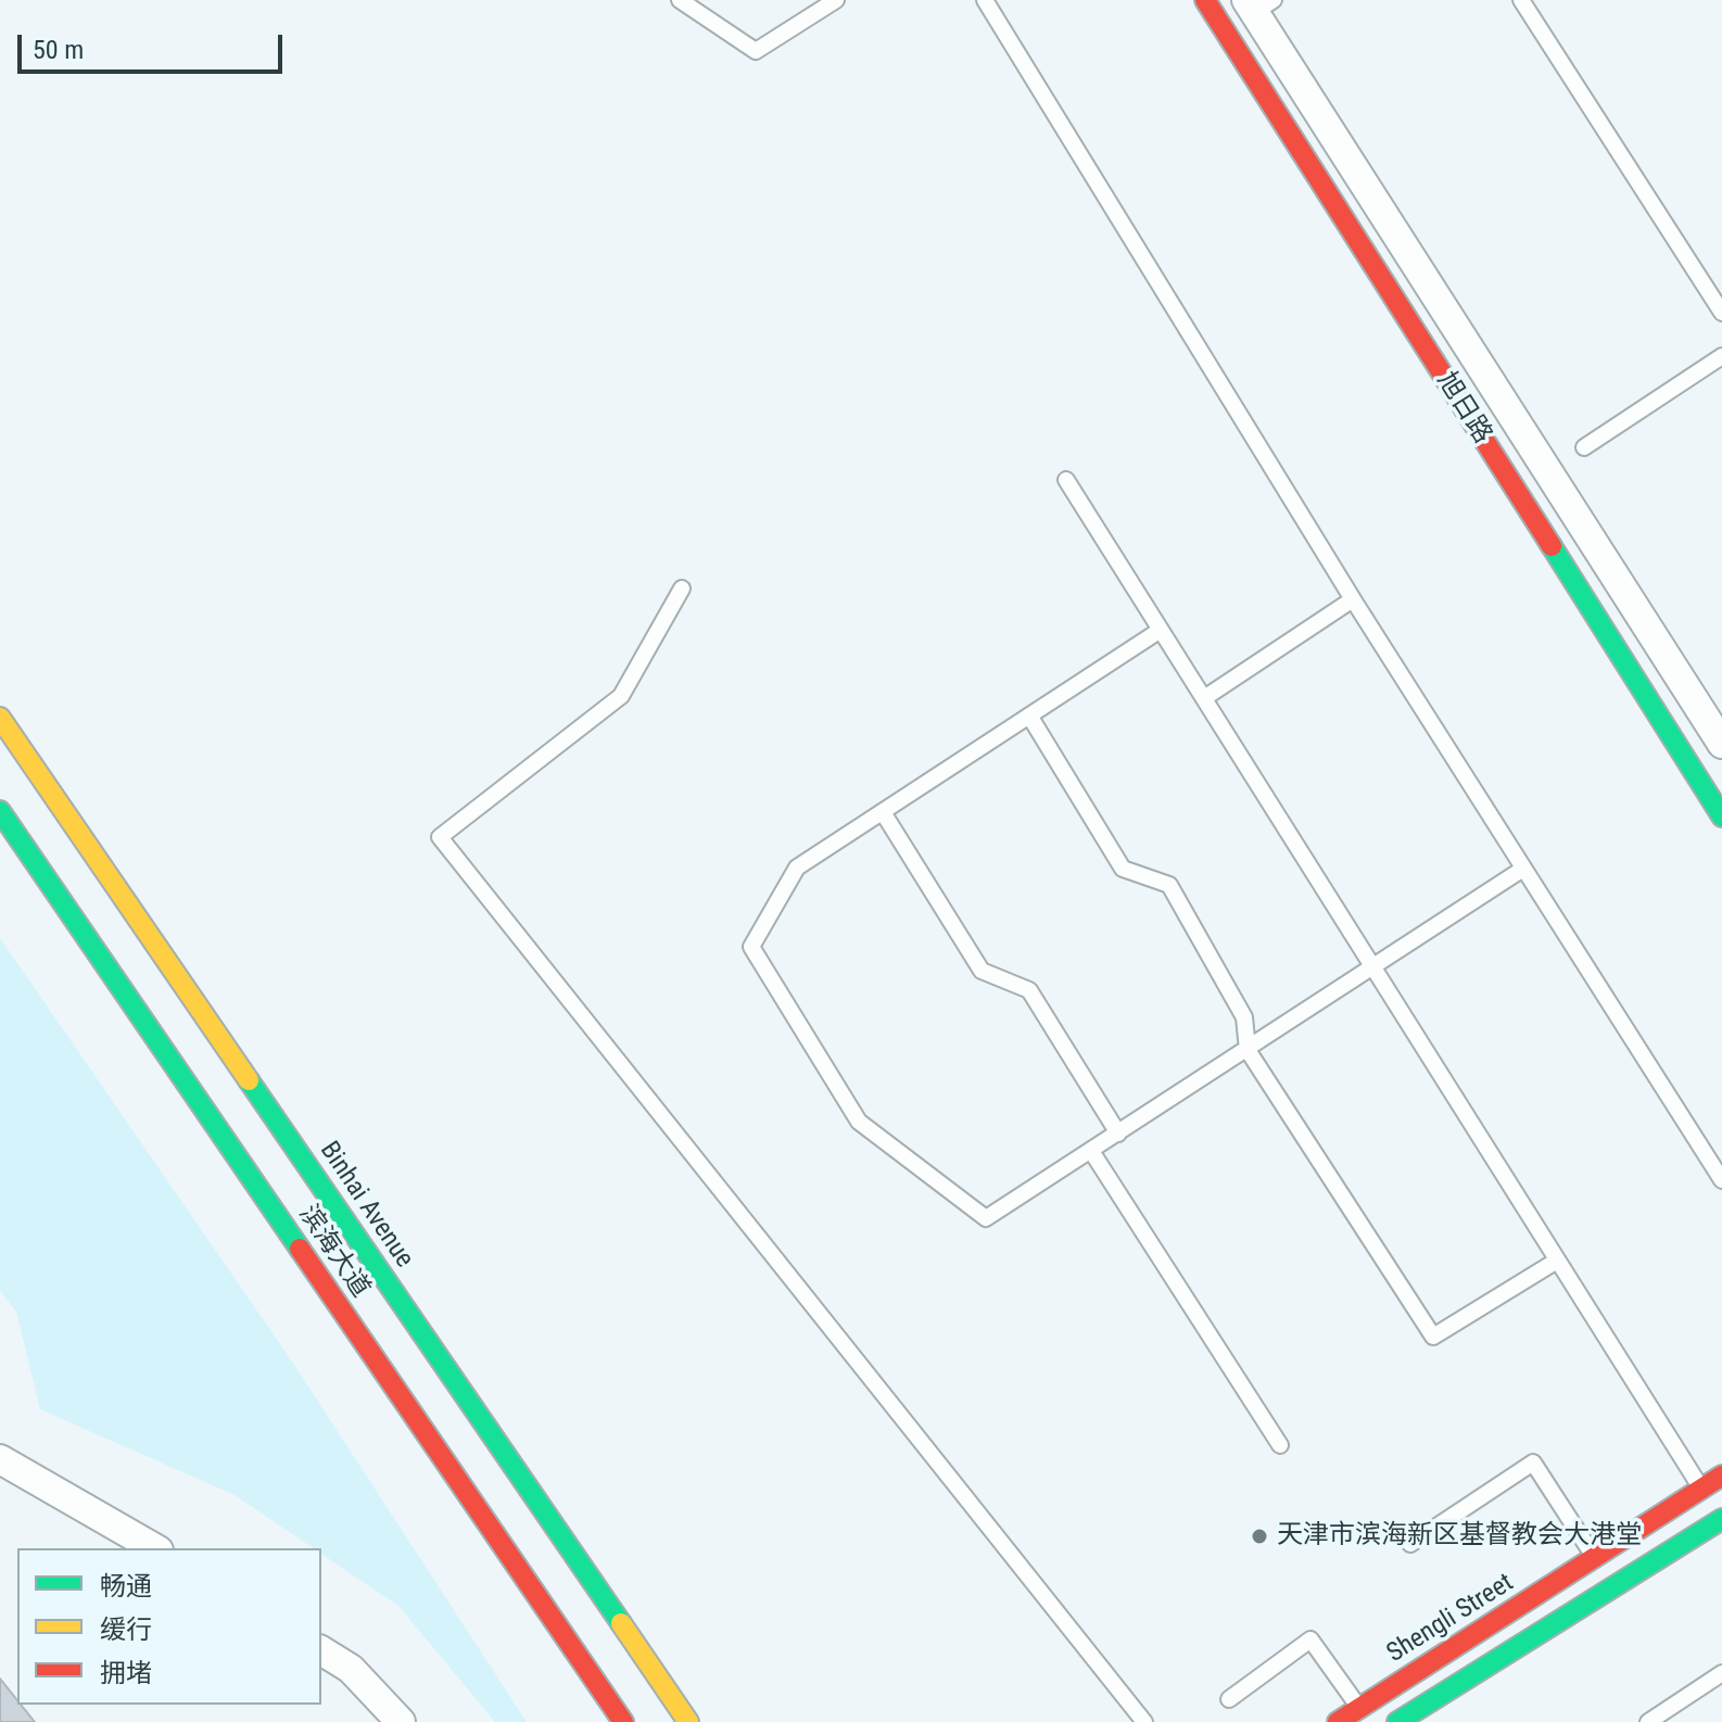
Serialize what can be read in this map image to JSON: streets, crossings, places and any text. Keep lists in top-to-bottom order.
{
  "streets": {
    "main road": [
      "旭日路",
      "Binhai Avenue",
      "滨海大道",
      "Shengli Street"
    ]
  },
  "places": ["天津市滨海新区基督教会大港堂"],
  "legend": ["畅通", "缓行", "拥堵"],
  "scale_bar": "50 m"
}
